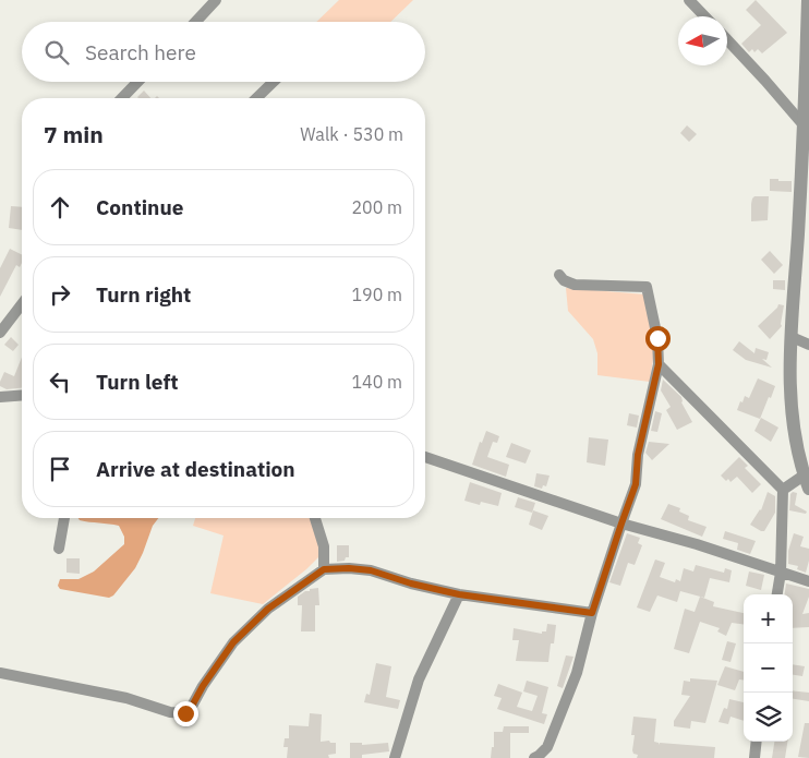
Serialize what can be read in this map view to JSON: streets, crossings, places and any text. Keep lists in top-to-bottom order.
{
  "north": "left",
  "page": {
    "search": "Search here",
    "heading": ["7 min", "Walk · 530 m"],
    "list": [
      ["Continue", "200 m"],
      ["Turn right", "190 m"],
      ["Turn left", "140 m"],
      "Arrive at destination"
    ],
    "map_buttons": ["+", "−"]
  }
}
